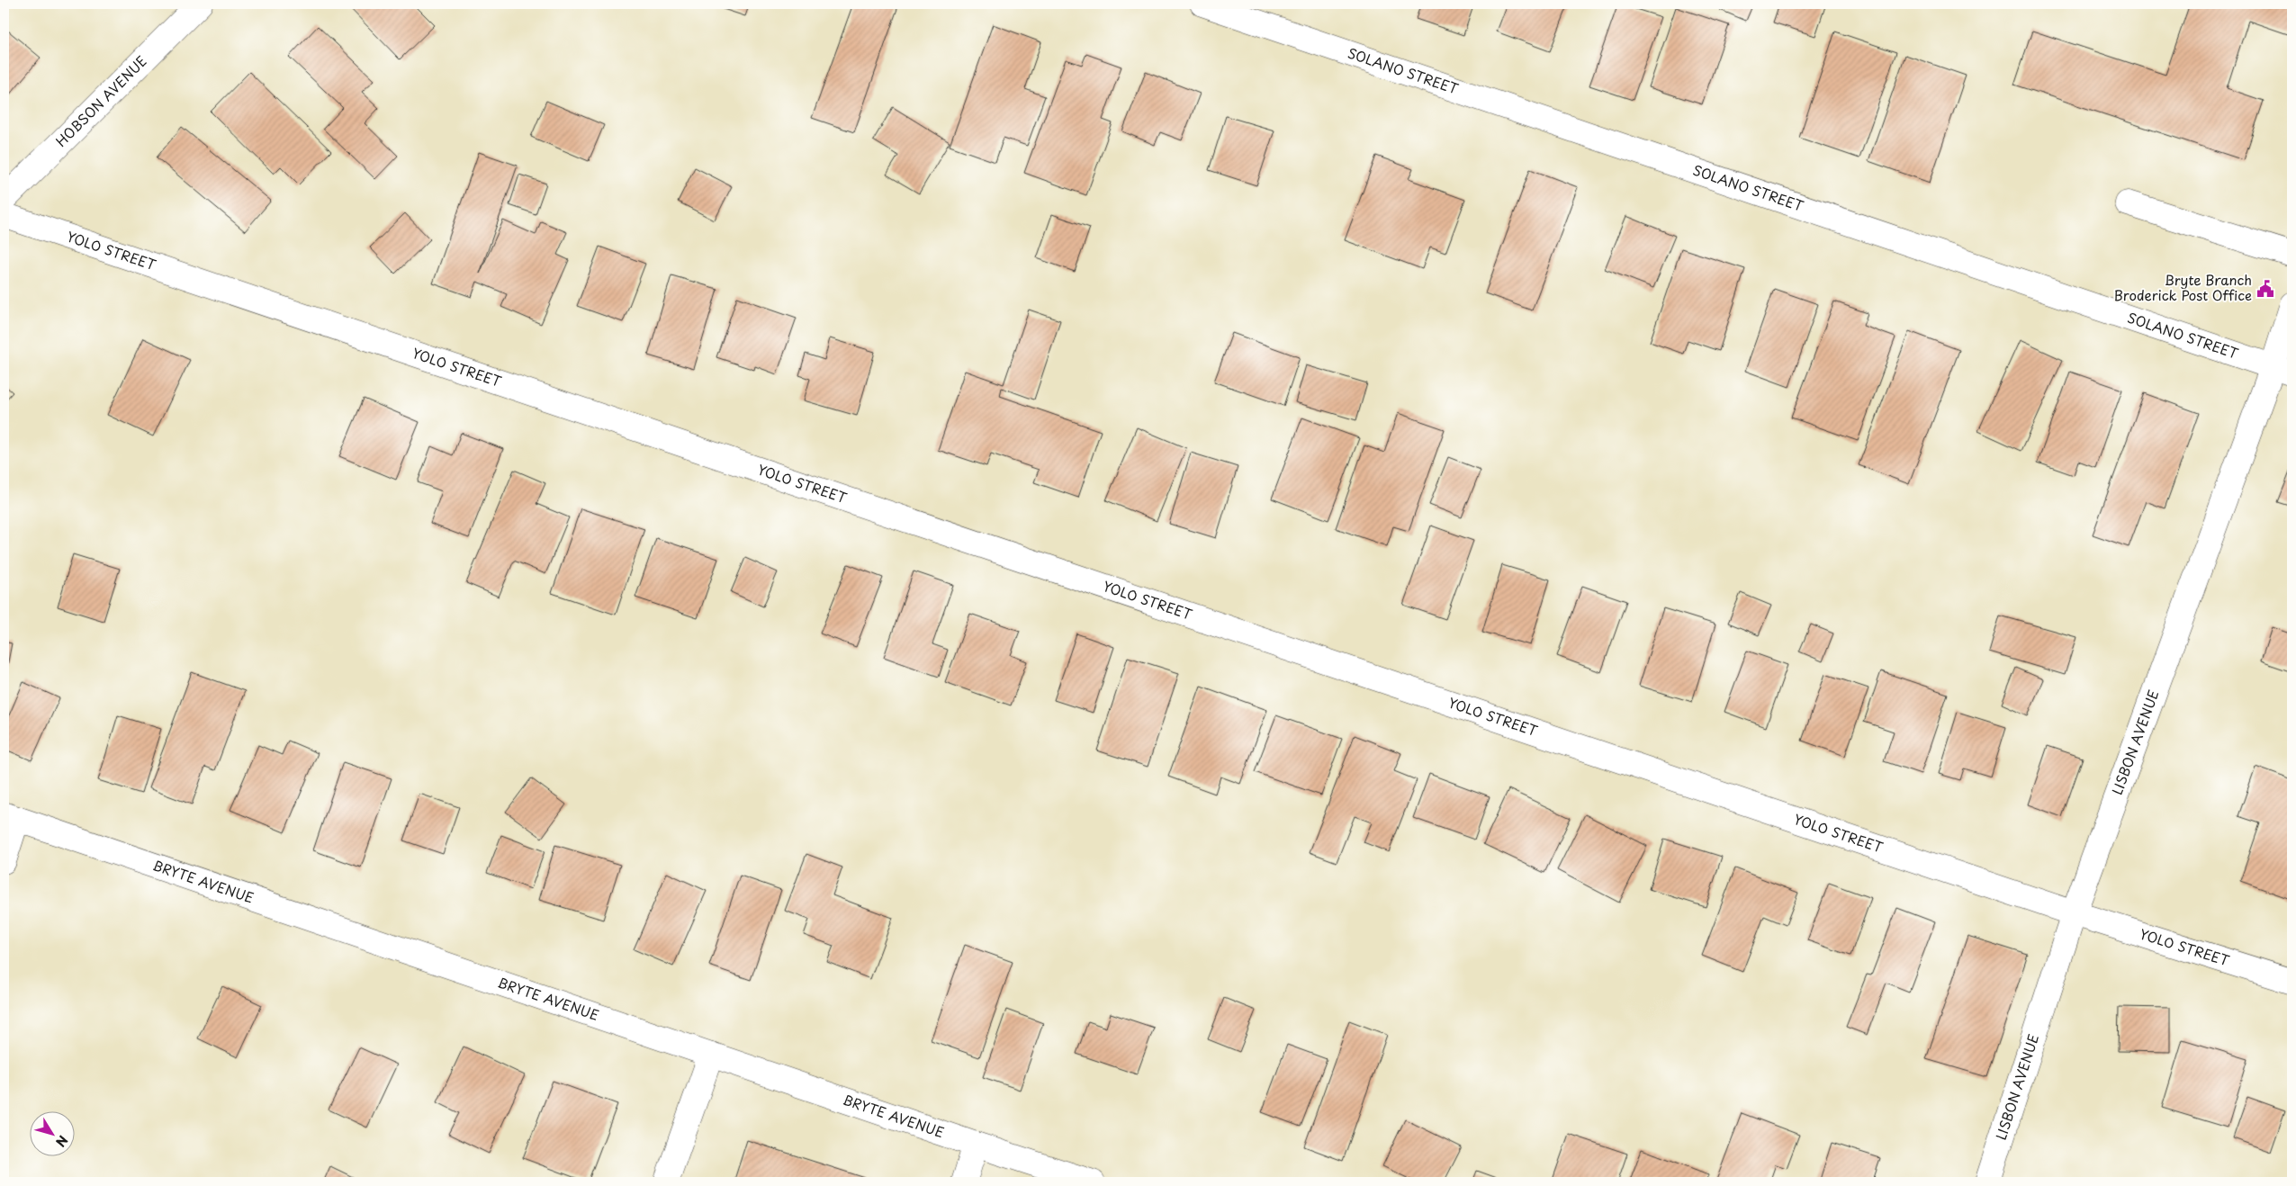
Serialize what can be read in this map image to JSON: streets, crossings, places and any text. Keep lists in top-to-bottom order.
{
  "streets": {
    "street": [
      "SOLANO STREET",
      "HOBSON AVENUE",
      "YOLO STREET",
      "LISBON AVENUE",
      "BRYTE AVENUE"
    ]
  },
  "crossings": [
    ["SOLANO STREET", "LISBON AVENUE"],
    ["YOLO STREET", "LISBON AVENUE"]
  ],
  "places": {
    "public building": ["Bryte Branch Broderick Post Office"]
  },
  "north": "bottom right"
}
